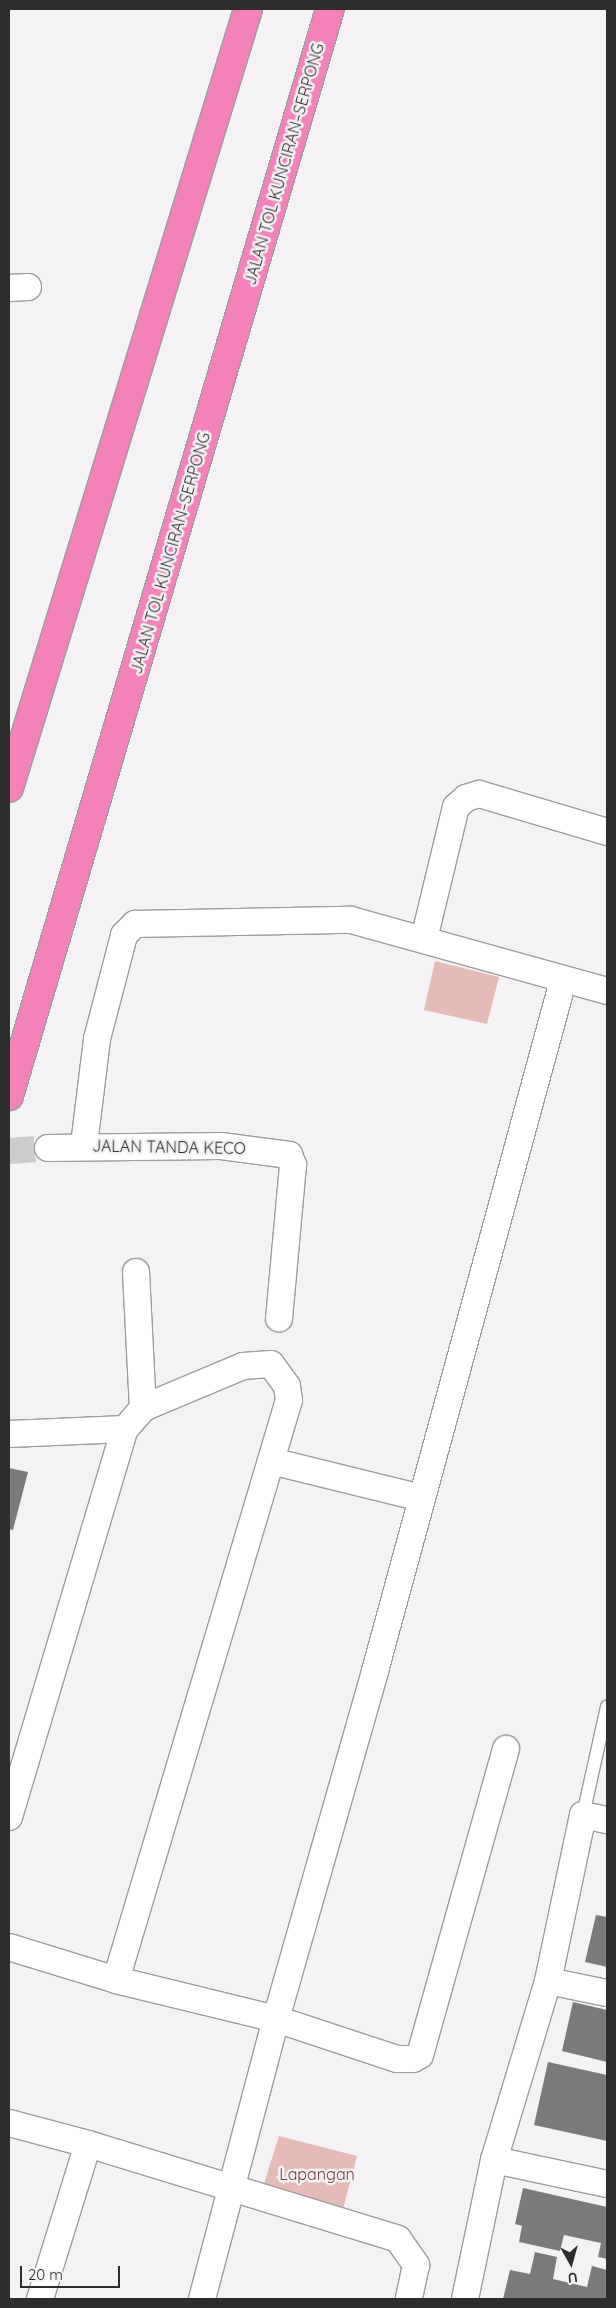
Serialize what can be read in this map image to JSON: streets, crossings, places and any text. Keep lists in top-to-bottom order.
{
  "streets": {
    "highway": ["JALAN TOL KUNCIRAN–SERPONG"],
    "street": ["JALAN TANDA KECO"]
  },
  "parks": ["Lapangan"],
  "scale_bar": "20 m",
  "north": "bottom"
}
